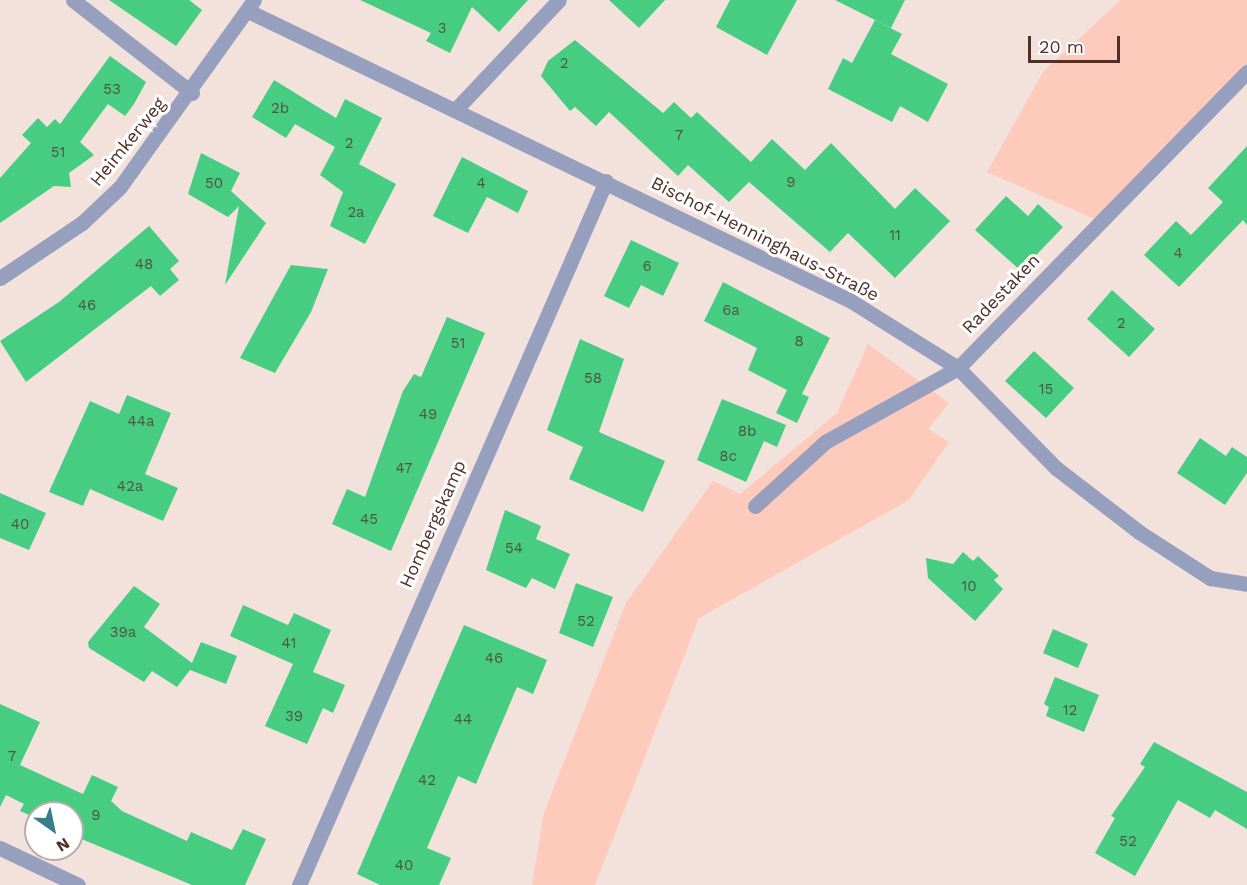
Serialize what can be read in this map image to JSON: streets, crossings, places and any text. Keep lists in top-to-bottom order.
{
  "streets": {
    "street": [
      "Heimkerweg",
      "Bischof-Henninghaus-Straße",
      "Radestaken",
      "Hombergskamp"
    ]
  },
  "crossings": [
    ["Heimkerweg", "Bischof-Henninghaus-Straße"],
    ["Bischof-Henninghaus-Straße", "Radestaken"],
    ["Bischof-Henninghaus-Straße", "Hombergskamp"]
  ],
  "house_numbers": [
    "3",
    "2",
    "53",
    "2b",
    "7",
    "2",
    "51",
    "9",
    "50",
    "4",
    "2a",
    "11",
    "4",
    "48",
    "6",
    "46",
    "6a",
    "2",
    "8",
    "51",
    "58",
    "15",
    "49",
    "44a",
    "8b",
    "8c",
    "47",
    "42a",
    "45",
    "40",
    "54",
    "10",
    "52",
    "39a",
    "41",
    "46",
    "12",
    "39",
    "44",
    "7",
    "42",
    "9",
    "52",
    "40"
  ],
  "scale_bar": "20 m",
  "north": "bottom right"
}
